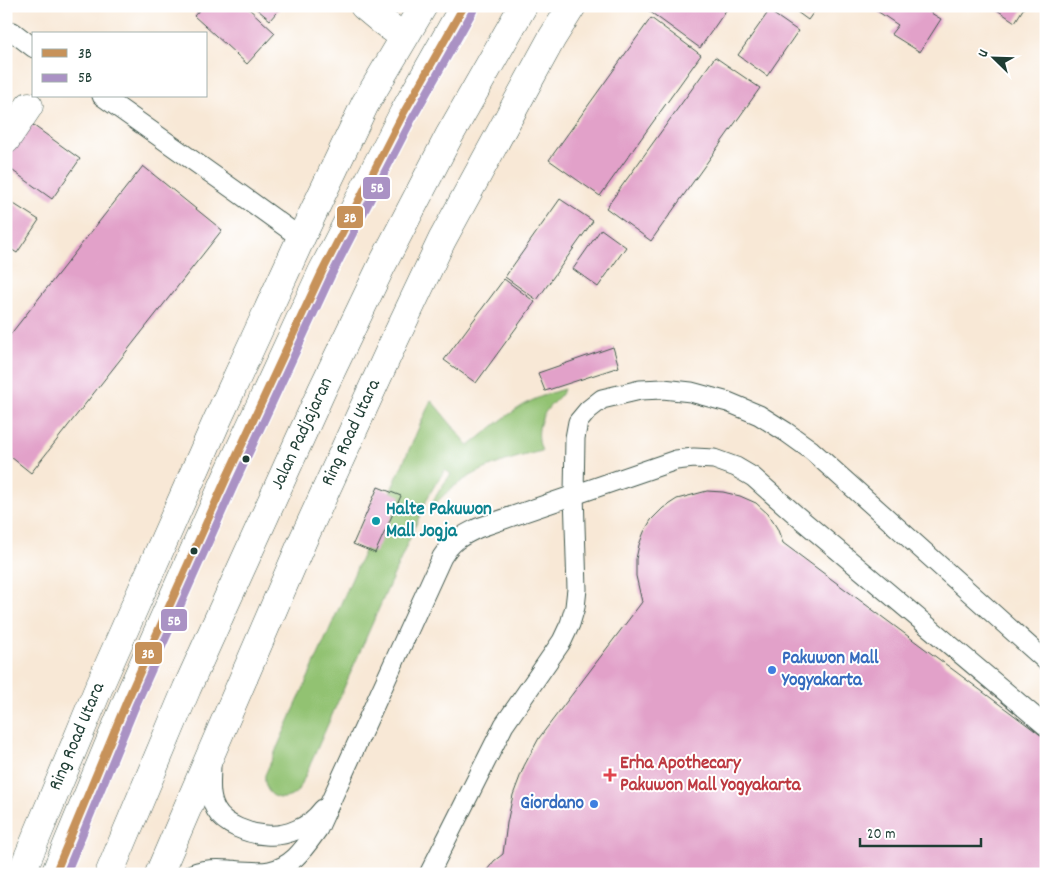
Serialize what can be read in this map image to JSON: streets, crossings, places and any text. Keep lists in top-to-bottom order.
{
  "streets": {
    "main road": ["Ring Road Utara", "Jalan Padjajaran"]
  },
  "places": {
    "other": ["Halte Pakuwon Mall Jogja", "Pakuwon Mall Yogyakarta", "Giordano"],
    "health": ["Erha Apothecary Pakuwon Mall Yogyakarta"]
  },
  "lines": ["transit line 3B", "transit line 5B"],
  "legend": ["3B", "5B"],
  "scale_bar": "20 m",
  "north": "top left"
}
